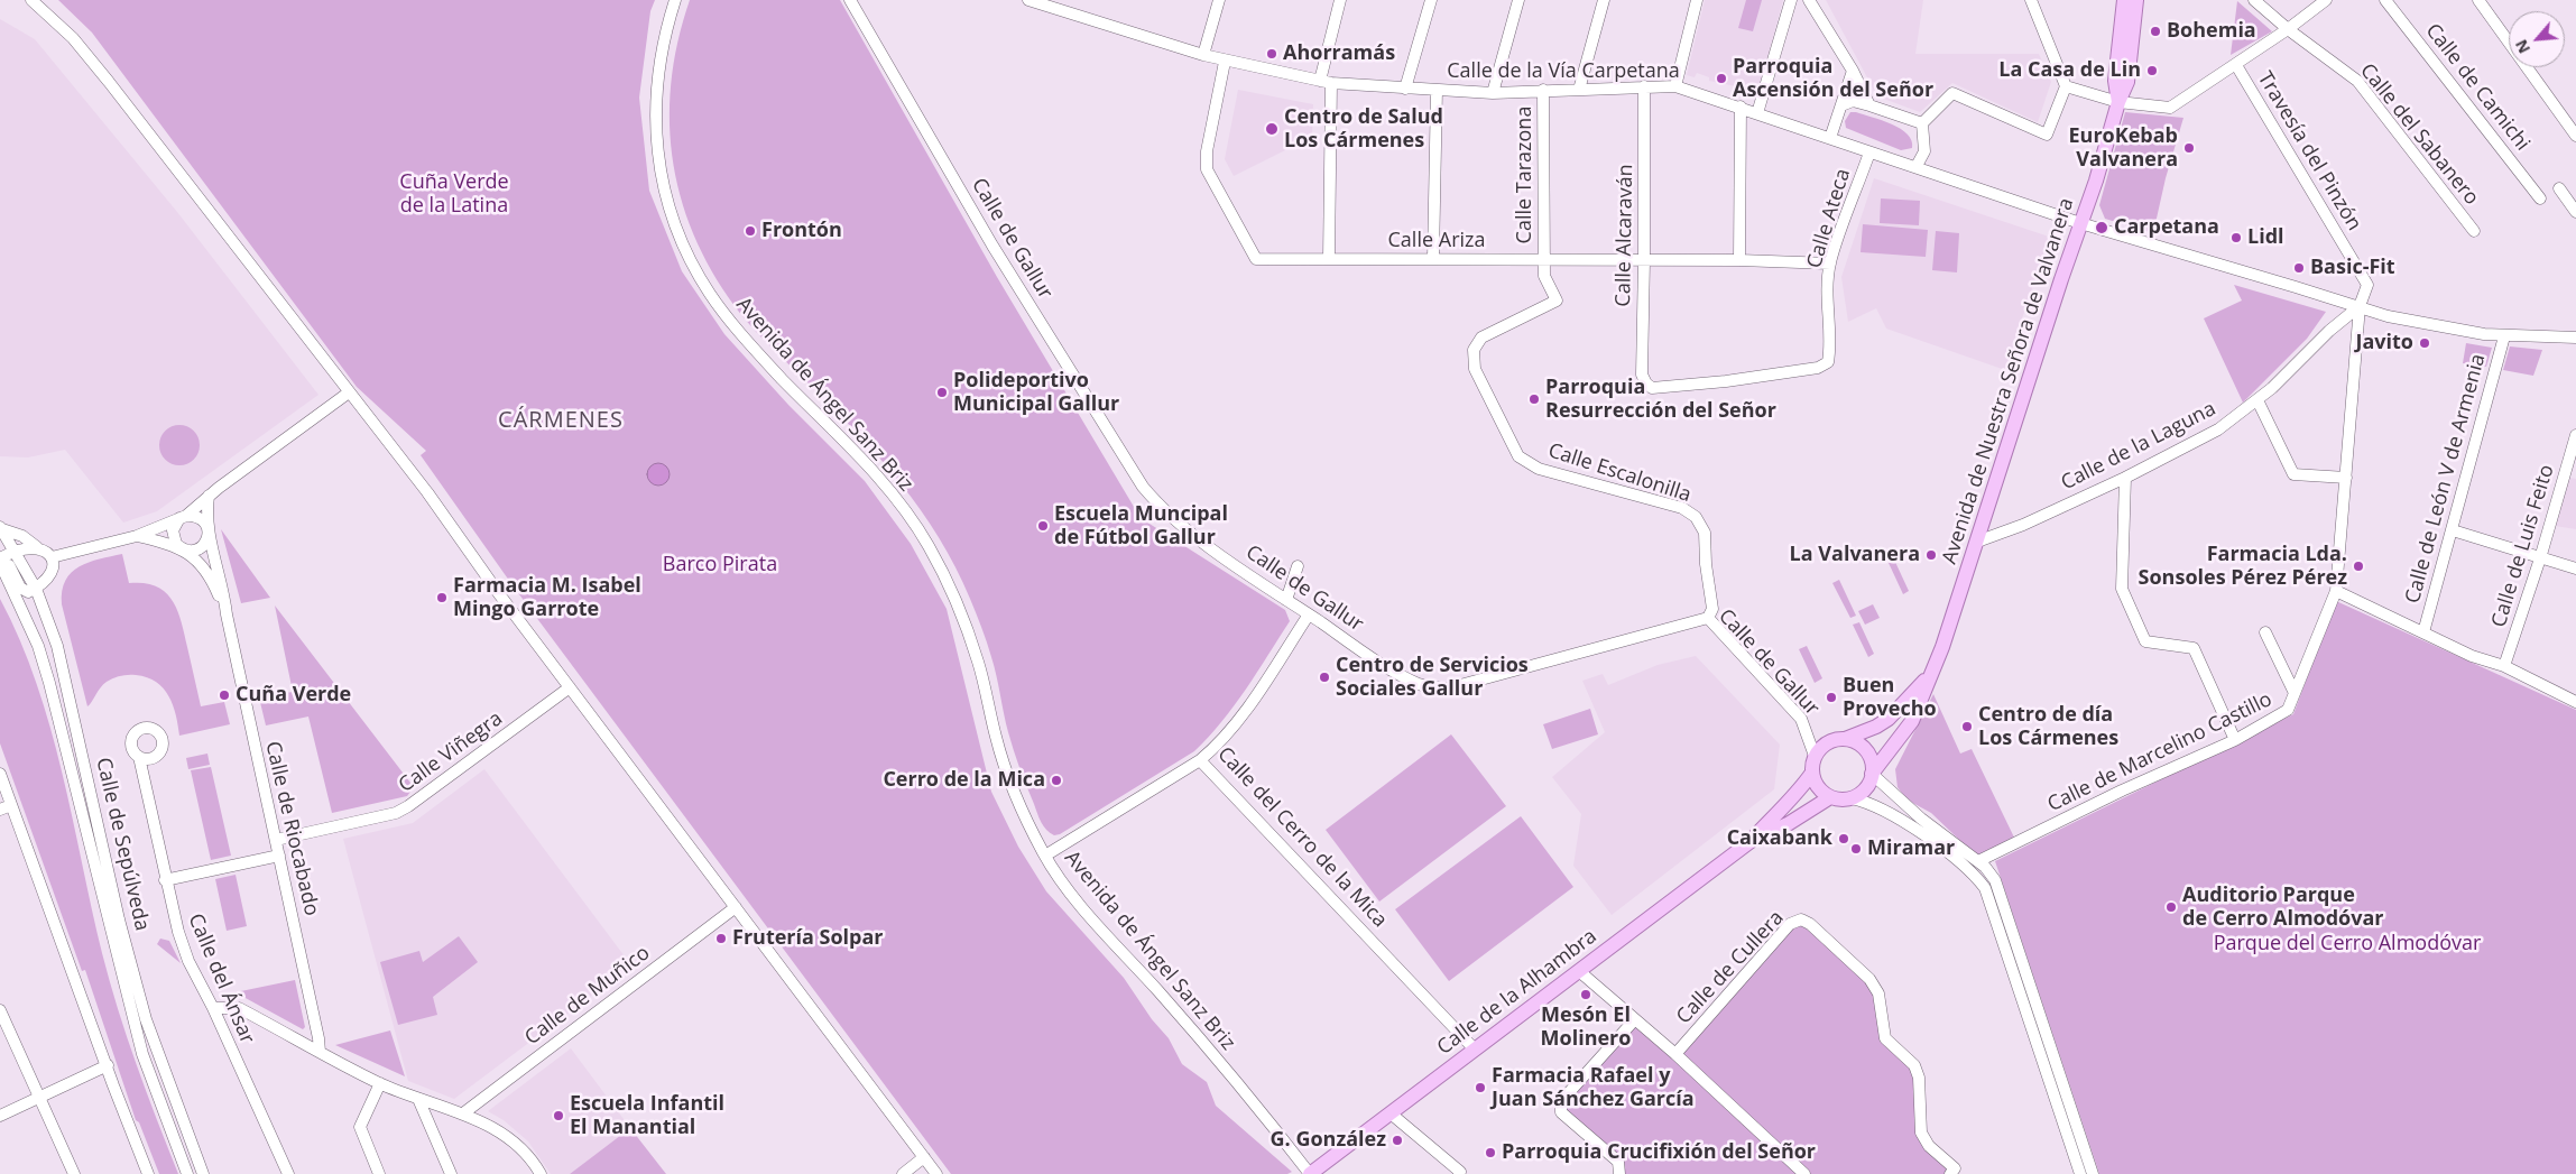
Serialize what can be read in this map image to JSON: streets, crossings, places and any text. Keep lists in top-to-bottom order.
{
  "streets": {
    "main road": ["Avenida de Nuestra Señora de Valvanera", "Calle de la Alhambra"],
    "street": [
      "Calle de la Vía Carpetana",
      "Calle de Camichi",
      "Calle del Sabanero",
      "Travesía del Pinzón",
      "Calle Tarazona",
      "Calle Ateca",
      "Calle Alcaraván",
      "Calle de Gallur",
      "Calle Ariza",
      "Avenida de Ángel Sanz Briz",
      "Calle de la Laguna",
      "Calle Escalonilla",
      "Calle de León V de Armenia",
      "Calle de Luis Feito",
      "Calle Viñegra",
      "Calle de Marcelino Castillo",
      "Calle de Riocabado",
      "Calle del Cerro de la Mica",
      "Calle de Sepúlveda",
      "Calle de Cullera",
      "Calle del Ánsar",
      "Calle de Muñico"
    ]
  },
  "crossings": [
    ["Calle de la Vía Carpetana", "Travesía del Pinzón"],
    ["Calle de la Vía Carpetana", "Calle Tarazona"],
    ["Calle de la Vía Carpetana", "Calle Ateca"],
    ["Calle de la Vía Carpetana", "Calle Alcaraván"],
    ["Calle de la Vía Carpetana", "Calle Ariza"],
    ["Calle de la Vía Carpetana", "Avenida de Nuestra Señora de Valvanera"],
    ["Calle de la Vía Carpetana", "Calle de la Laguna"],
    ["Calle de la Vía Carpetana", "Calle de León V de Armenia"],
    ["Calle de la Vía Carpetana", "Calle de Marcelino Castillo"],
    ["Travesía del Pinzón", "Calle de la Laguna"],
    ["Travesía del Pinzón", "Calle de Marcelino Castillo"],
    ["Calle Tarazona", "Calle Ariza"],
    ["Calle Tarazona", "Calle Escalonilla"],
    ["Calle Ateca", "Calle Alcaraván"],
    ["Calle Ateca", "Calle Ariza"],
    ["Calle Alcaraván", "Calle Ariza"],
    ["Calle de Gallur", "Avenida de Nuestra Señora de Valvanera"],
    ["Calle de Gallur", "Calle Escalonilla"],
    ["Calle de Gallur", "Calle del Cerro de la Mica"],
    ["Calle de Gallur", "Calle de la Alhambra"],
    ["Calle Ariza", "Calle Escalonilla"],
    ["Avenida de Nuestra Señora de Valvanera", "Calle de la Laguna"],
    ["Avenida de Nuestra Señora de Valvanera", "Calle de la Alhambra"],
    ["Avenida de Ángel Sanz Briz", "Calle de la Alhambra"],
    ["Calle de la Laguna", "Calle de Marcelino Castillo"],
    ["Calle Viñegra", "Calle de Riocabado"],
    ["Calle del Cerro de la Mica", "Calle de la Alhambra"],
    ["Calle de Cullera", "Calle de la Alhambra"]
  ],
  "districts": ["CÁRMENES"],
  "parks": ["Cuña Verde de la Latina", "Barco Pirata", "Parque del Cerro Almodóvar"],
  "places": [
    "Bohemia",
    "Ahorramás",
    "La Casa de Lin",
    "Parroquia Ascensión del Señor",
    "Centro de Salud Los Cármenes",
    "EuroKebab Valvanera",
    "Carpetana",
    "Frontón",
    "Lidl",
    "Basic-Fit",
    "Javito",
    "Polideportivo Municipal Gallur",
    "Parroquia Resurrección del Señor",
    "Escuela Muncipal de Fútbol Gallur",
    "La Valvanera",
    "Farmacia Lda. Sonsoles Pérez Pérez",
    "Farmacia M. Isabel Mingo Garrote",
    "Centro de Servicios Sociales Gallur",
    "Cuña Verde",
    "Buen Provecho",
    "Centro de día Los Cármenes",
    "Cerro de la Mica",
    "Caixabank",
    "Miramar",
    "Auditorio Parque de Cerro Almodóvar",
    "Frutería Solpar",
    "Mesón El Molinero",
    "Farmacia Rafael y Juan Sánchez García",
    "Escuela Infantil El Manantial",
    "G. González",
    "Parroquia Crucifixión del Señor"
  ],
  "north": "bottom left"
}
